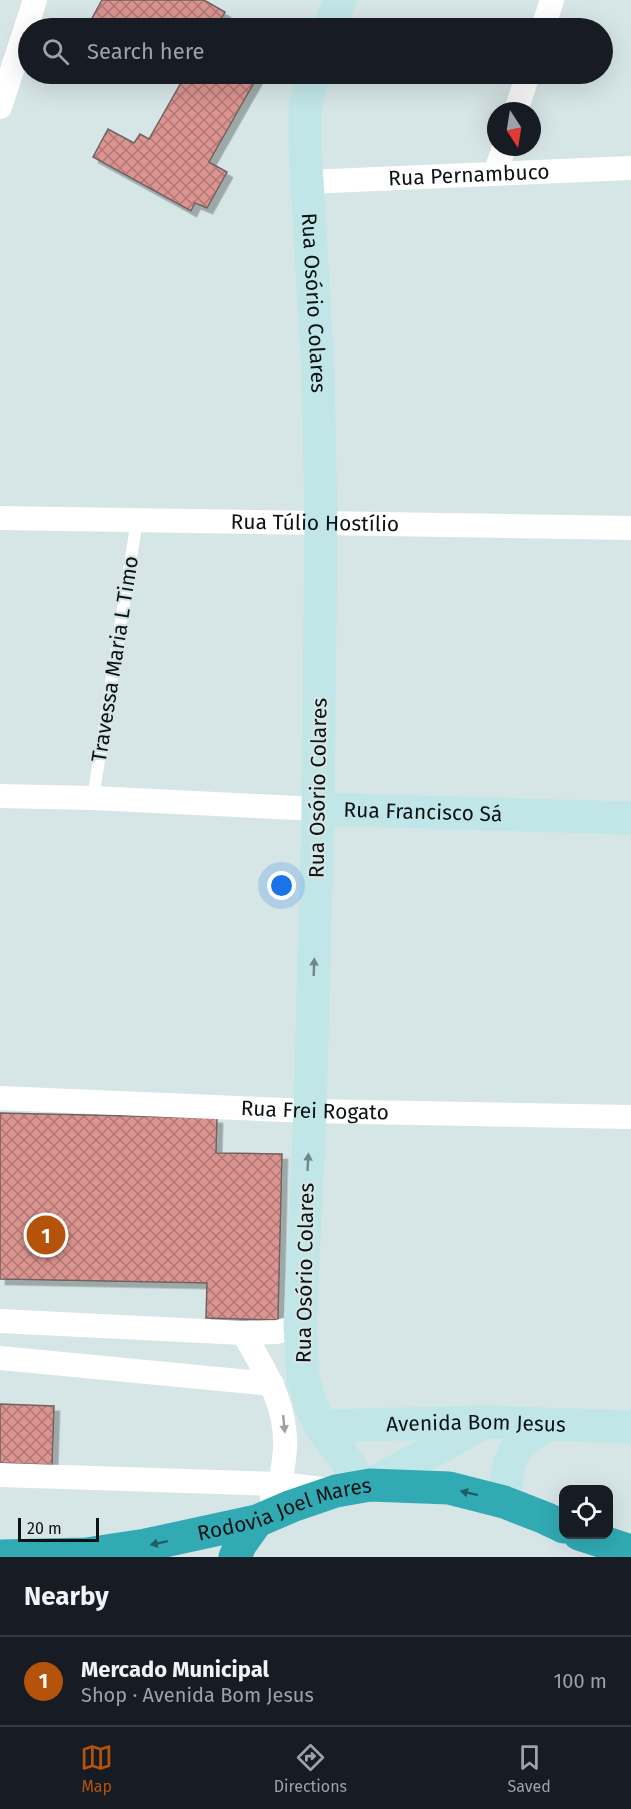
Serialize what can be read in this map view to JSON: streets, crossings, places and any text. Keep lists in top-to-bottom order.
{
  "streets": {
    "highway": ["Rodovia Joel Mares"],
    "main road": ["Rua Osório Colares", "Rua Francisco Sá", "Avenida Bom Jesus"],
    "street": ["Rua Pernambuco", "Rua Túlio Hostílio", "Rua Frei Rogato"],
    "lane": ["Travessa Maria L Timo"]
  },
  "crossings": [
    ["Rua Pernambuco", "Rua Osório Colares"],
    ["Rua Osório Colares", "Rua Túlio Hostílio"],
    ["Rua Osório Colares", "Rua Francisco Sá"],
    ["Rua Osório Colares", "Rua Frei Rogato"],
    ["Rua Osório Colares", "Avenida Bom Jesus"],
    ["Rua Osório Colares", "Rodovia Joel Mares"],
    ["Rua Túlio Hostílio", "Travessa Maria L Timo"],
    ["Travessa Maria L Timo", "Rua Francisco Sá"]
  ],
  "one_way": ["Rua Osório Colares", "Rodovia Joel Mares"],
  "scale_bar": "20 m",
  "north": "bottom",
  "page": {
    "search": "Search here",
    "pins": "1",
    "scale": "20 m",
    "heading": "Nearby",
    "list": [
      {
        "mark": "1",
        "name": "Mercado Municipal",
        "note": "Shop · Avenida Bom Jesus",
        "value": "100 m"
      }
    ],
    "nav": ["Map", "Directions", "Saved"]
  }
}
